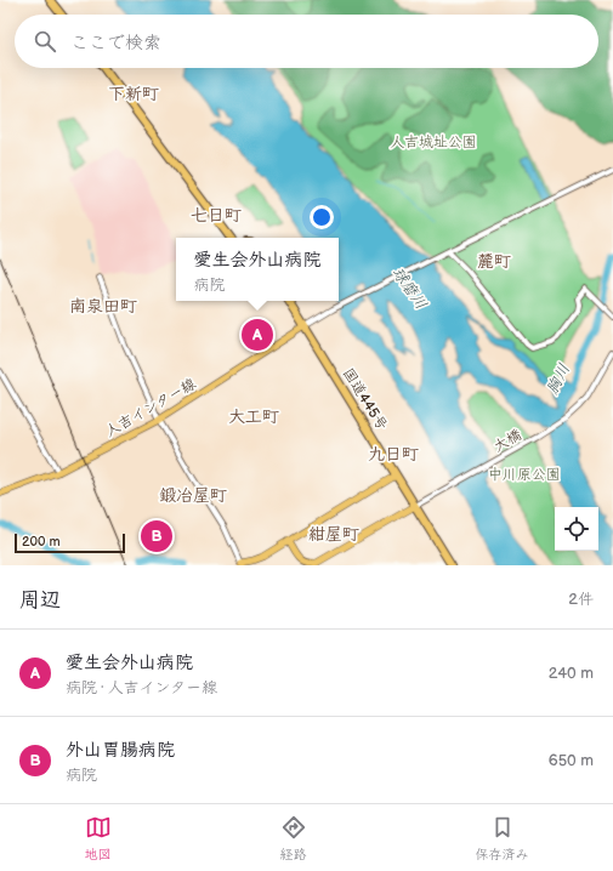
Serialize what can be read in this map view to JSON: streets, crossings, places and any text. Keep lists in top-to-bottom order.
{
  "streets": {
    "highway": ["国道445号"],
    "main road": ["人吉インター線"],
    "street": ["大橋"]
  },
  "crossings": [
    ["国道445号", "人吉インター線"],
    ["国道445号", "大橋"]
  ],
  "districts": [
    "下新町",
    "七日町",
    "麓町",
    "南泉田町",
    "大工町",
    "九日町",
    "鍛冶屋町",
    "紺屋町"
  ],
  "water": ["球磨川", "胸川"],
  "parks": ["人吉城址公園", "中川原公園"],
  "scale_bar": "200 m",
  "page": {
    "search": "ここで検索",
    "popup": ["愛生会外山病院", "病院"],
    "pins": ["A", "B"],
    "scale": "200 m",
    "heading": ["周辺", "2件"],
    "list": [
      {
        "mark": "A",
        "name": "愛生会外山病院",
        "note": "病院 · 人吉インター線",
        "value": "240 m"
      },
      {
        "mark": "B",
        "name": "外山胃腸病院",
        "note": "病院",
        "value": "650 m"
      }
    ],
    "nav": ["地図", "経路", "保存済み"]
  }
}
